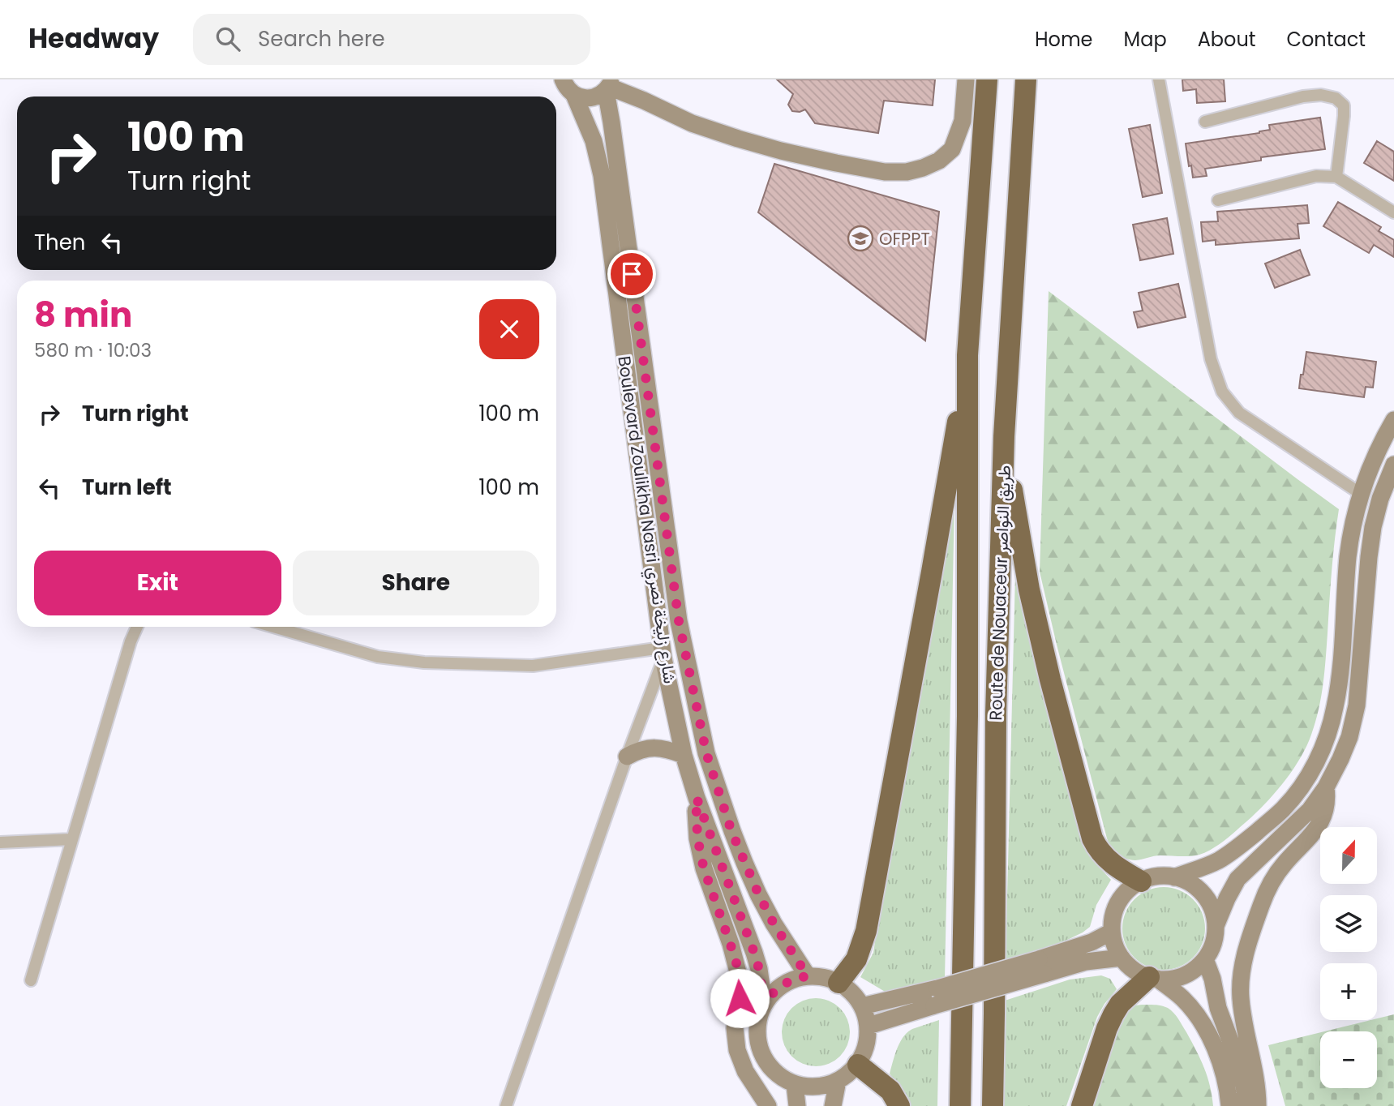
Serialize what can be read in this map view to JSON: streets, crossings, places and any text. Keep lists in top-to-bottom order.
{
  "streets": {
    "highway": ["Route de Nouaceur طريق النواصر"],
    "main road": ["Boulevard Zoulikha Nasri شارع زليخة نصري"]
  },
  "places": {
    "school or university": ["OFPPT"]
  },
  "north": "top",
  "page": {
    "header": "Headway",
    "search": "Search here",
    "nav": [
      "Home",
      "Map",
      "About",
      "Contact"
    ],
    "turn": ["100 m", "Turn right"],
    "then": "Then",
    "heading": ["8 min", "580 m · 10:03"],
    "list": [
      {
        "name": "Turn right",
        "value": "100 m"
      },
      {
        "name": "Turn left",
        "value": "100 m"
      }
    ],
    "buttons": ["Exit", "Share"],
    "map_buttons": ["+", "−"]
  }
}
